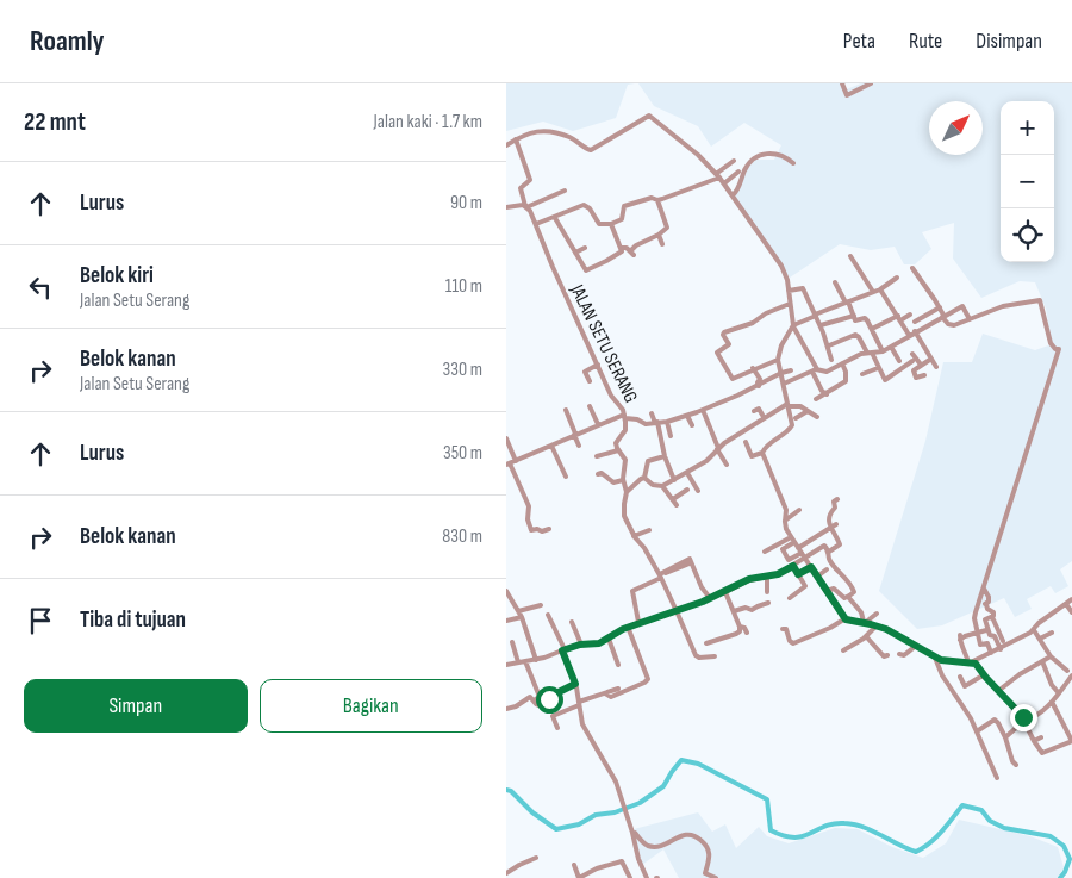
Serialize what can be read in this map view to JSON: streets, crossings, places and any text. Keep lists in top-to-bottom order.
{
  "streets": {
    "street": ["JALAN SETU SERANG"]
  },
  "north": "top right",
  "page": {
    "header": "Roamly",
    "nav": ["Peta", "Rute", "Disimpan"],
    "heading": ["22 mnt", "Jalan kaki · 1.7 km"],
    "map_buttons": ["+", "−"],
    "list": [
      ["Lurus", "90 m"],
      ["Belok kiri", "Jalan Setu Serang", "110 m"],
      ["Belok kanan", "Jalan Setu Serang", "330 m"],
      ["Lurus", "350 m"],
      ["Belok kanan", "830 m"],
      "Tiba di tujuan"
    ],
    "buttons": ["Simpan", "Bagikan"]
  }
}
